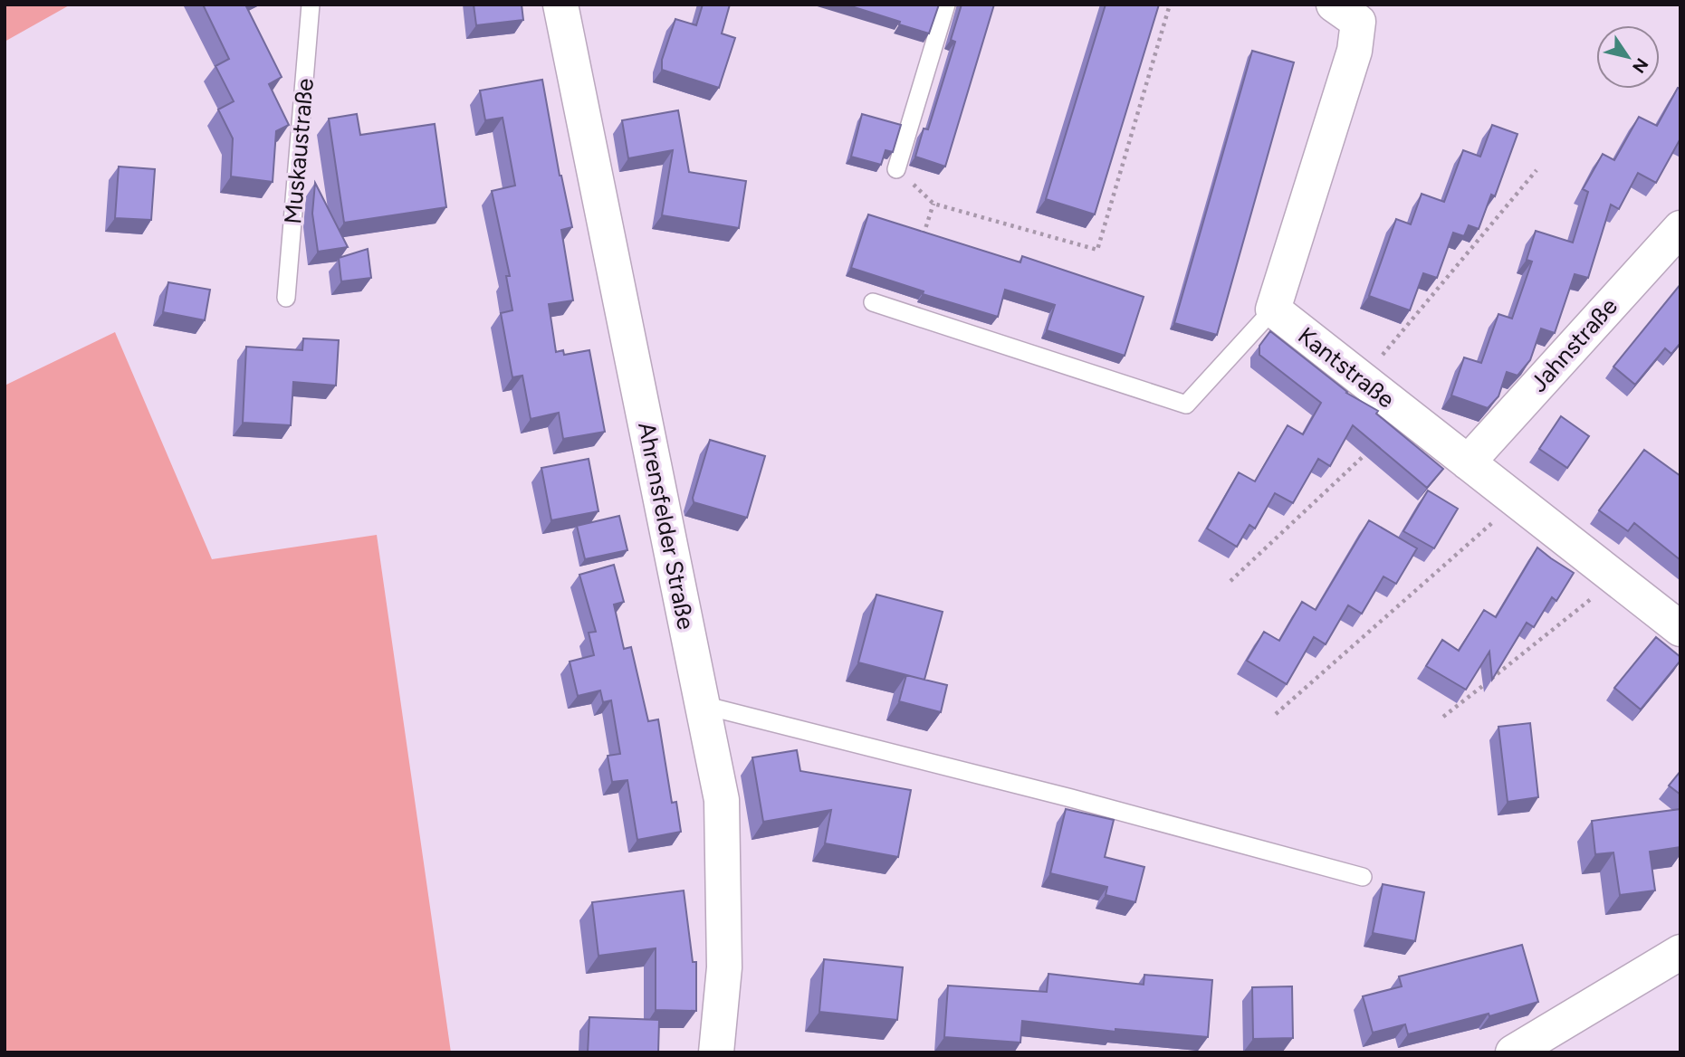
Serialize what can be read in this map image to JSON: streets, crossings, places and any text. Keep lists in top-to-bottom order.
{
  "streets": {
    "street": ["Jahnstraße", "Kantstraße", "Ahrensfelder Straße"],
    "lane": ["Muskaustraße"]
  },
  "crossings": [
    ["Jahnstraße", "Kantstraße"]
  ],
  "north": "bottom right"
}
